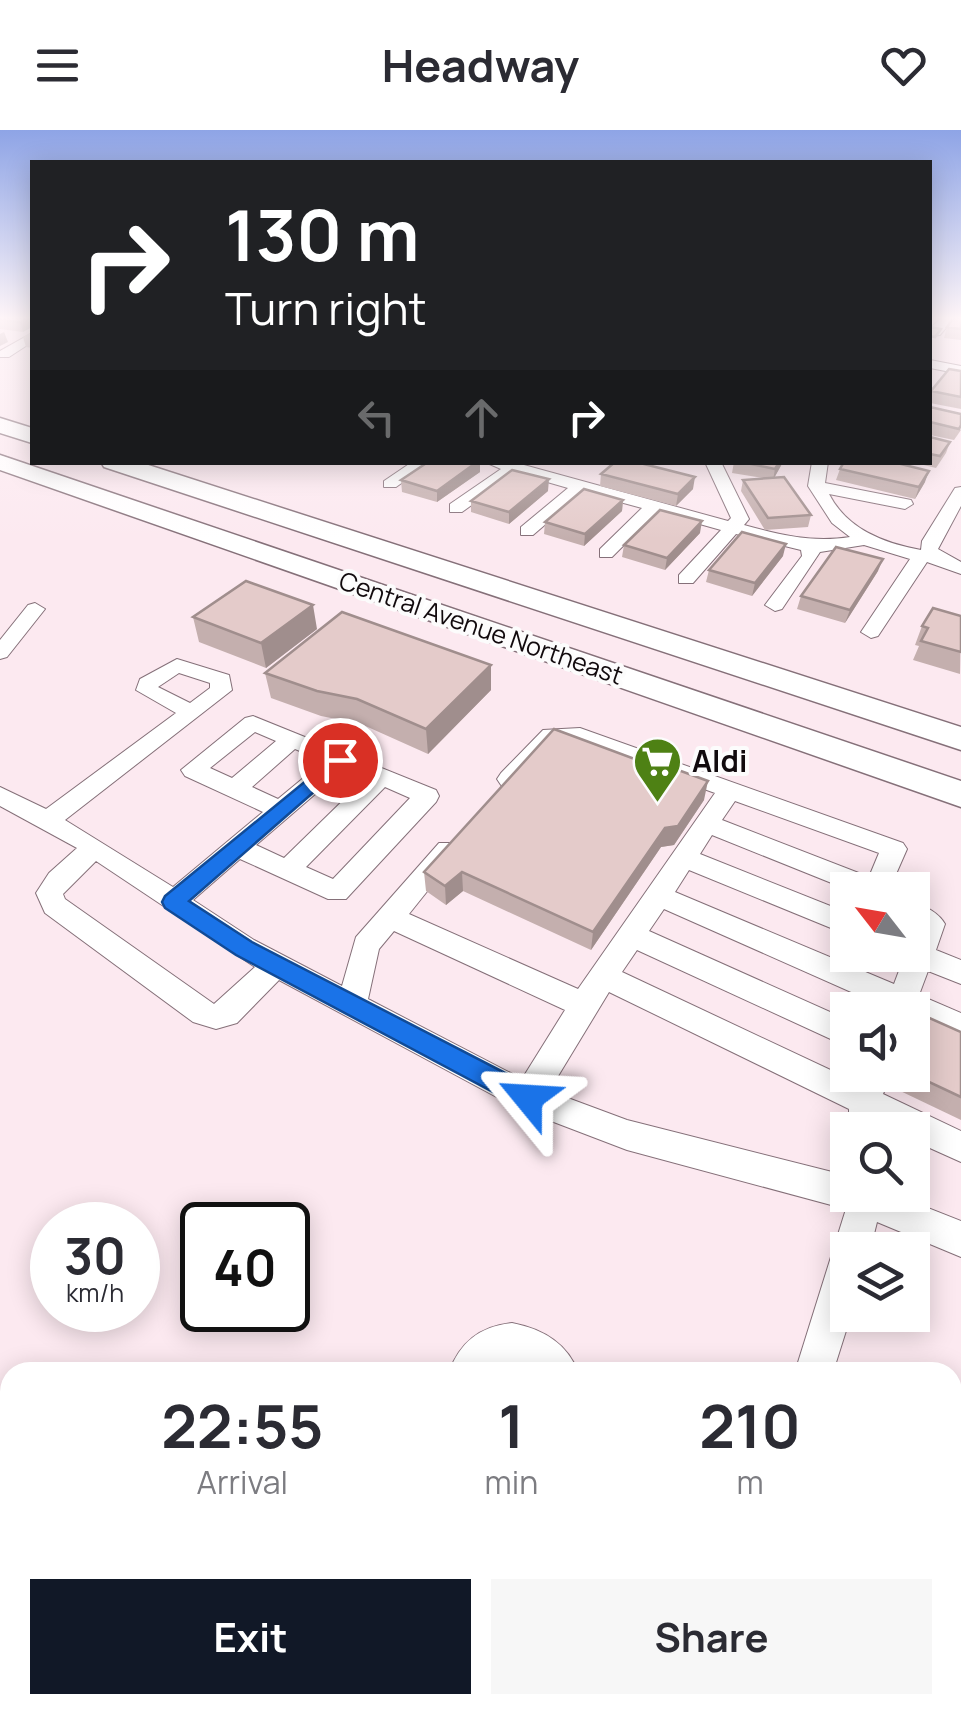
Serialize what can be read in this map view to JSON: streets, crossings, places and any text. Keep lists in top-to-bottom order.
{
  "streets": {
    "highway": ["Central Avenue Northeast"]
  },
  "places": {
    "supermarket": ["Aldi"]
  },
  "north": "top left",
  "page": {
    "header": "Headway",
    "turn": ["130 m", "Turn right"],
    "speed": "30 km/h",
    "limit": "40",
    "eta": [
      "22:55",
      "Arrival",
      "1",
      "min",
      "210",
      "m"
    ],
    "buttons": ["Exit", "Share"]
  }
}
